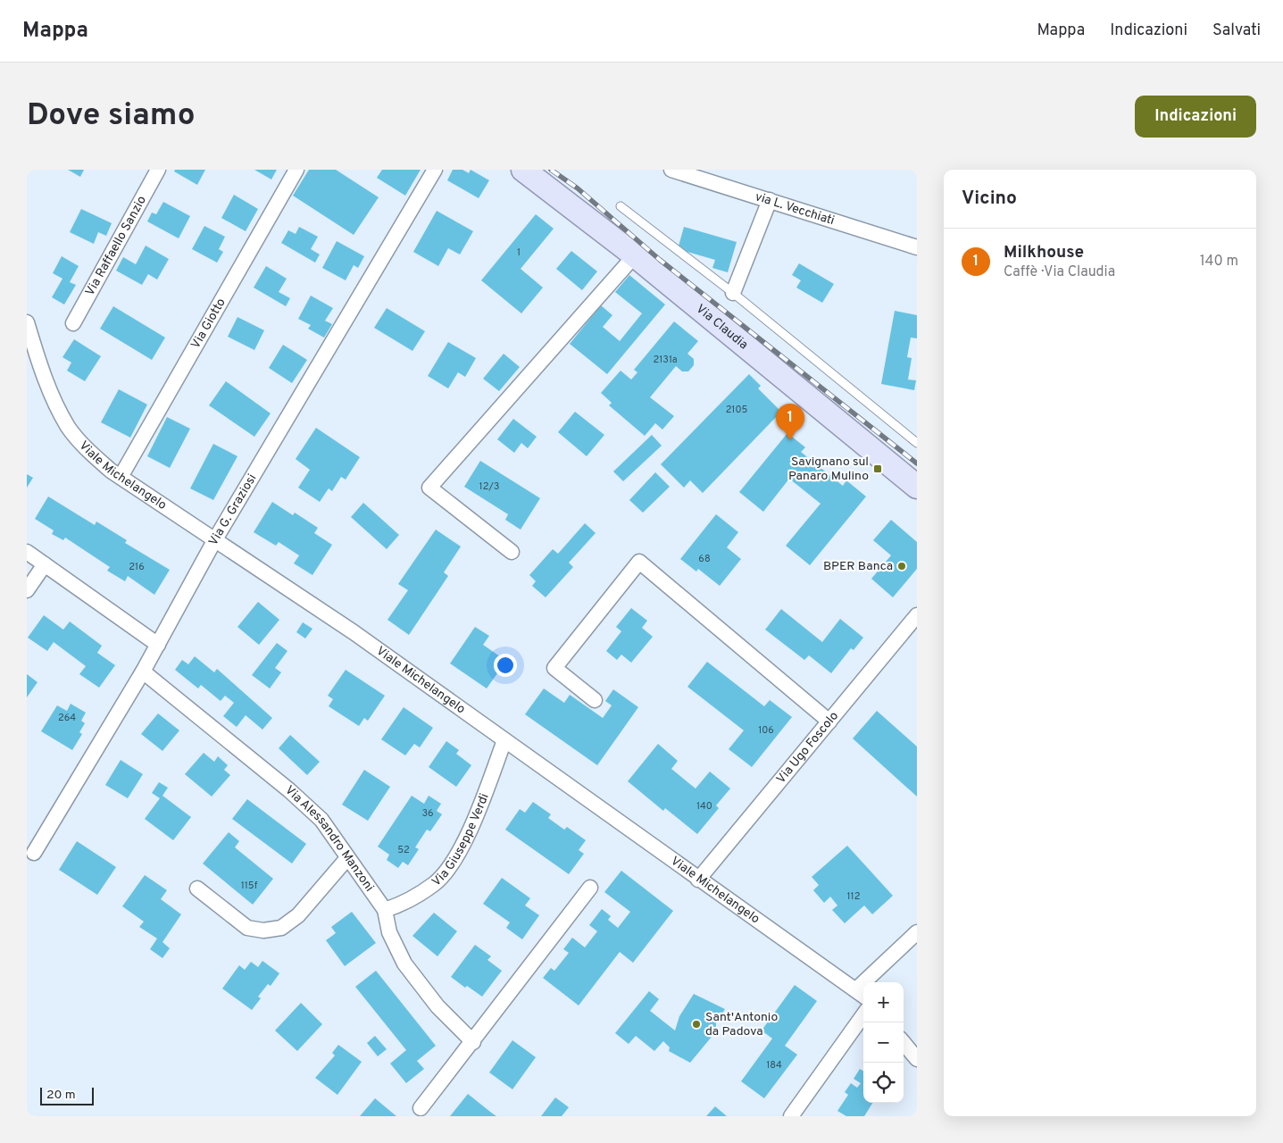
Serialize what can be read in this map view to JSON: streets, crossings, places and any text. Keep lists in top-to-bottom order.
{
  "streets": {
    "main road": ["Via Claudia"],
    "street": [
      "via L. Vecchiati",
      "Via Raffaello Sanzio",
      "Via Giotto",
      "Viale Michelangelo",
      "Via G. Graziosi",
      "Via Ugo Foscolo",
      "Via Giuseppe Verdi",
      "Via Alessandro Manzoni"
    ]
  },
  "crossings": [
    ["Via Giotto", "Viale Michelangelo"],
    ["Viale Michelangelo", "Via G. Graziosi"],
    ["Viale Michelangelo", "Via Ugo Foscolo"],
    ["Viale Michelangelo", "Via Giuseppe Verdi"],
    ["Via G. Graziosi", "Via Alessandro Manzoni"],
    ["Via Giuseppe Verdi", "Via Alessandro Manzoni"]
  ],
  "places": {
    "transit": ["Savignano sul Panaro Mulino"],
    "other": ["BPER Banca", "Sant'Antonio da Padova"]
  },
  "house_numbers": [
    "1",
    "2131a",
    "2105",
    "12/3",
    "68",
    "216",
    "264",
    "106",
    "140",
    "36",
    "52",
    "115f",
    "112",
    "184"
  ],
  "scale_bar": "20 m",
  "page": {
    "header": "Mappa",
    "nav": ["Mappa", "Indicazioni", "Salvati"],
    "buttons": "Indicazioni",
    "title": "Dove siamo",
    "heading": "Vicino",
    "list": [
      {
        "mark": "1",
        "name": "Milkhouse",
        "note": "Caffè · Via Claudia",
        "value": "140 m"
      }
    ],
    "pins": "1",
    "map_buttons": ["+", "−"],
    "scale": "20 m"
  }
}
